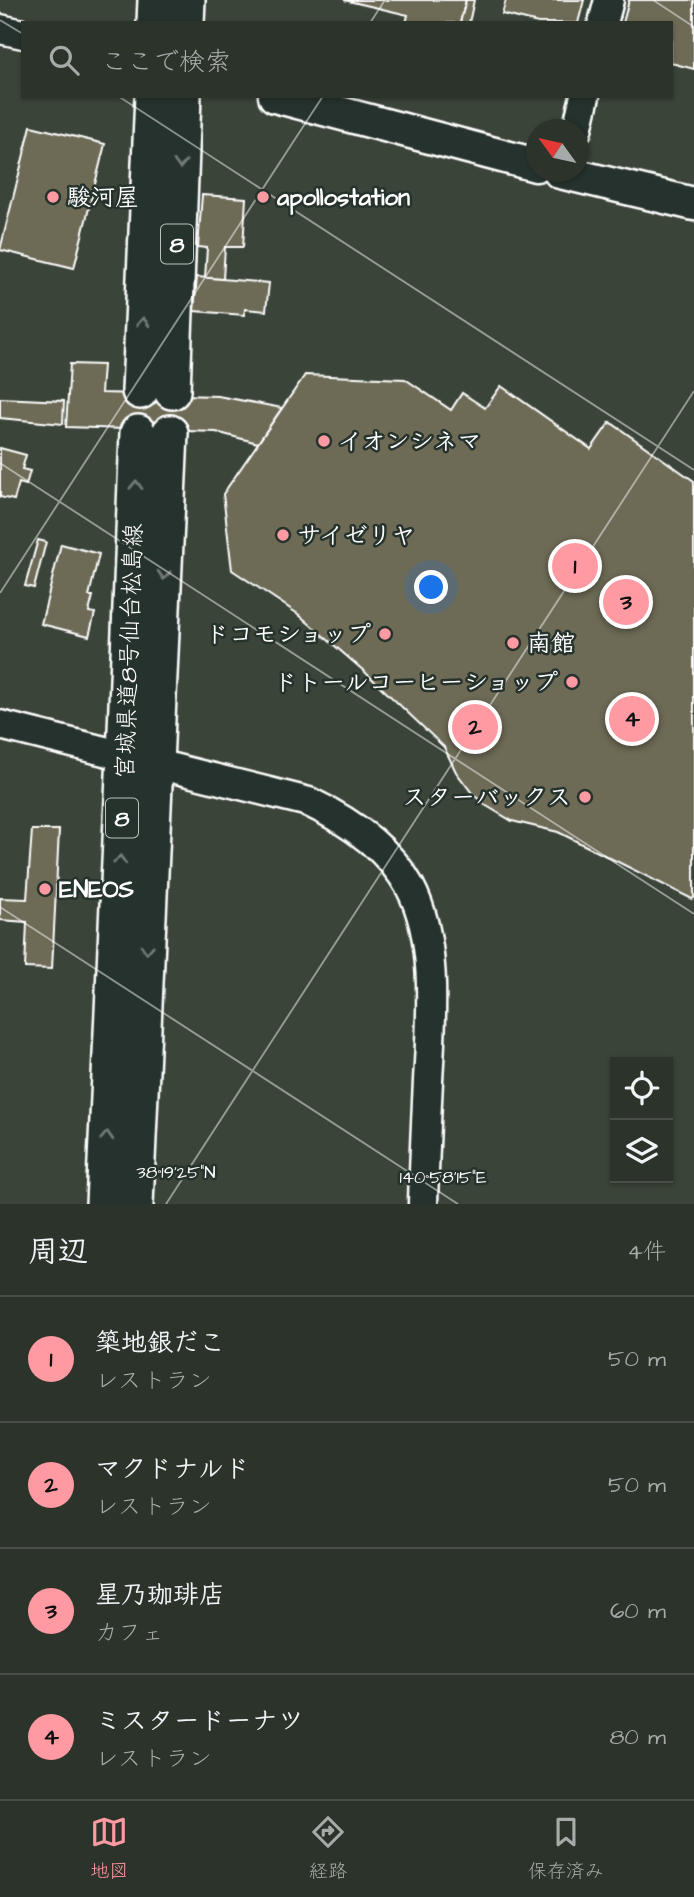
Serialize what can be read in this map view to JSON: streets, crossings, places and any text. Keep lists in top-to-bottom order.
{
  "streets": {
    "main road": ["8", "宮城県道8号仙台松島線"]
  },
  "places": [
    "駿河屋",
    "apollostation",
    "イオンシネマ",
    "サイゼリヤ",
    "ドコモショップ",
    "南館",
    "ドトールコーヒーショップ",
    "スターバックス",
    "ENEOS"
  ],
  "north": "top left",
  "page": {
    "search": "ここで検索",
    "pins": [
      "1",
      "3",
      "4",
      "2"
    ],
    "heading": ["周辺", "4件"],
    "list": [
      {
        "mark": "1",
        "name": "築地銀だこ",
        "note": "レストラン",
        "value": "50 m"
      },
      {
        "mark": "2",
        "name": "マクドナルド",
        "note": "レストラン",
        "value": "50 m"
      },
      {
        "mark": "3",
        "name": "星乃珈琲店",
        "note": "カフェ",
        "value": "60 m"
      },
      {
        "mark": "4",
        "name": "ミスタードーナツ",
        "note": "レストラン",
        "value": "80 m"
      }
    ],
    "nav": ["地図", "経路", "保存済み"]
  },
  "coordinates": ["38°19'25\"N", "140°58'15\"E"]
}
